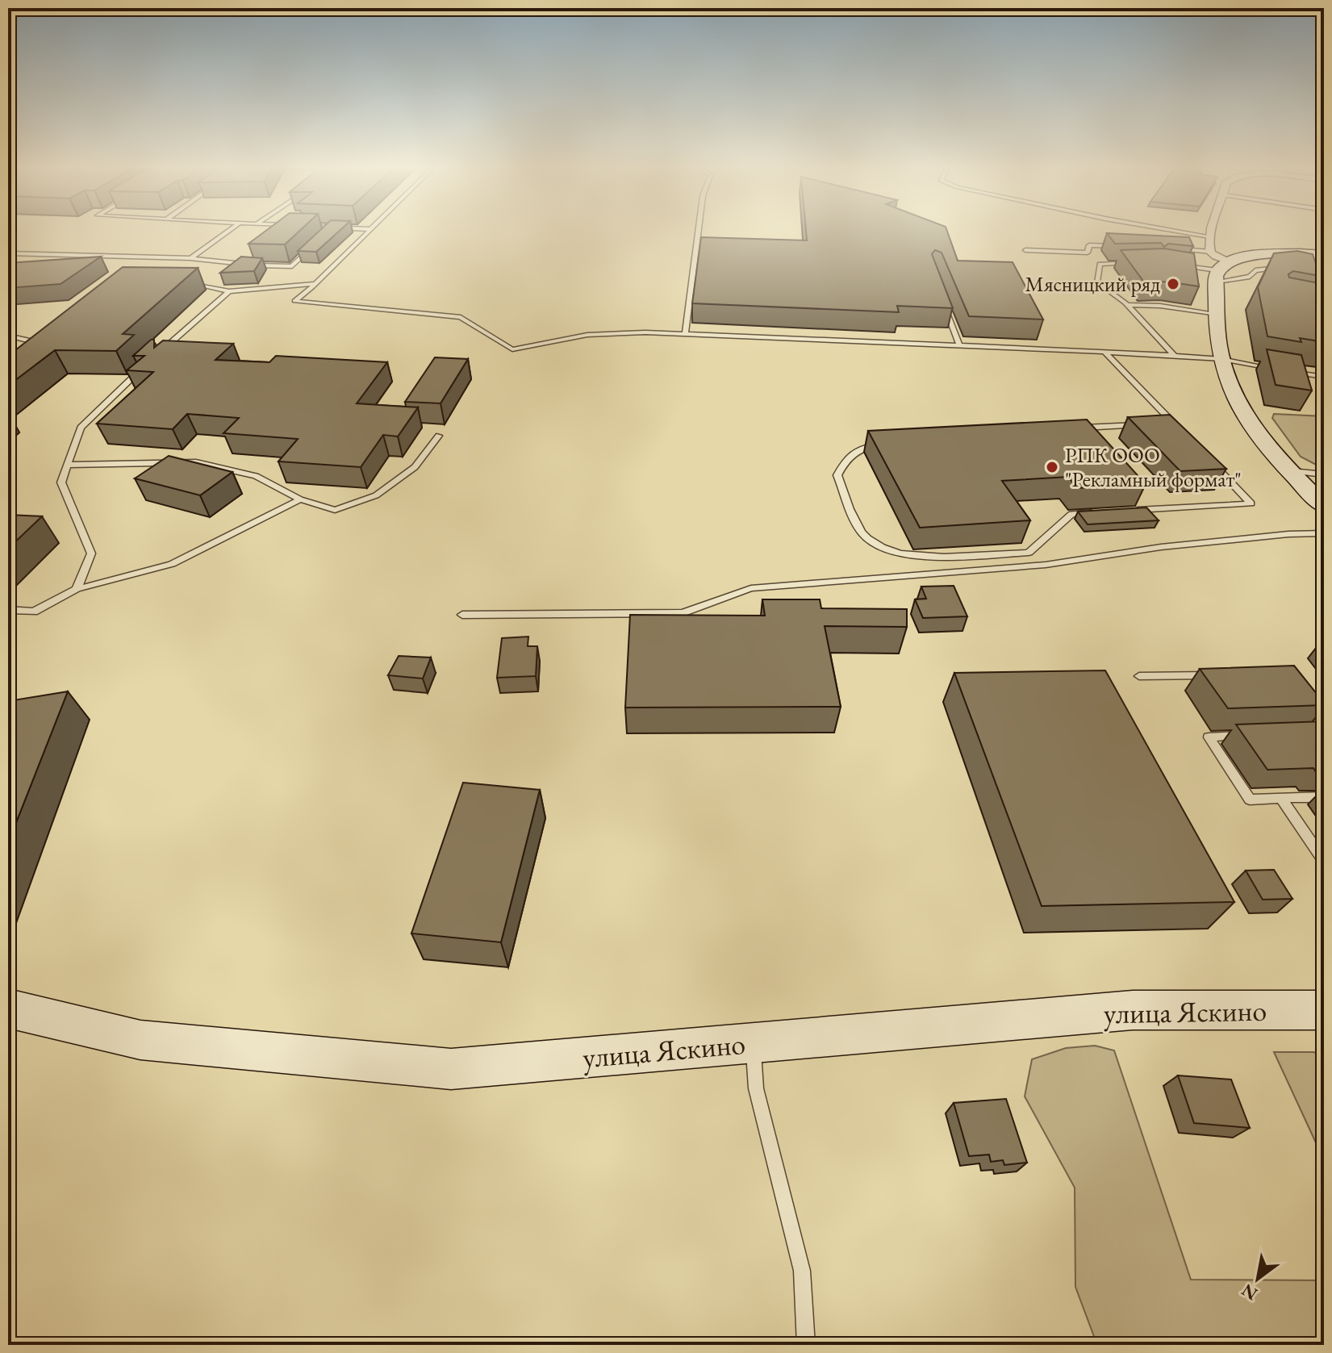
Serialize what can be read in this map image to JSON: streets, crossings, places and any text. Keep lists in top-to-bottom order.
{
  "streets": {
    "street": ["улица Яскино"]
  },
  "places": ["Мясницкий ряд", "РПК ООО \"Рекламный формат\""],
  "north": "bottom left"
}
